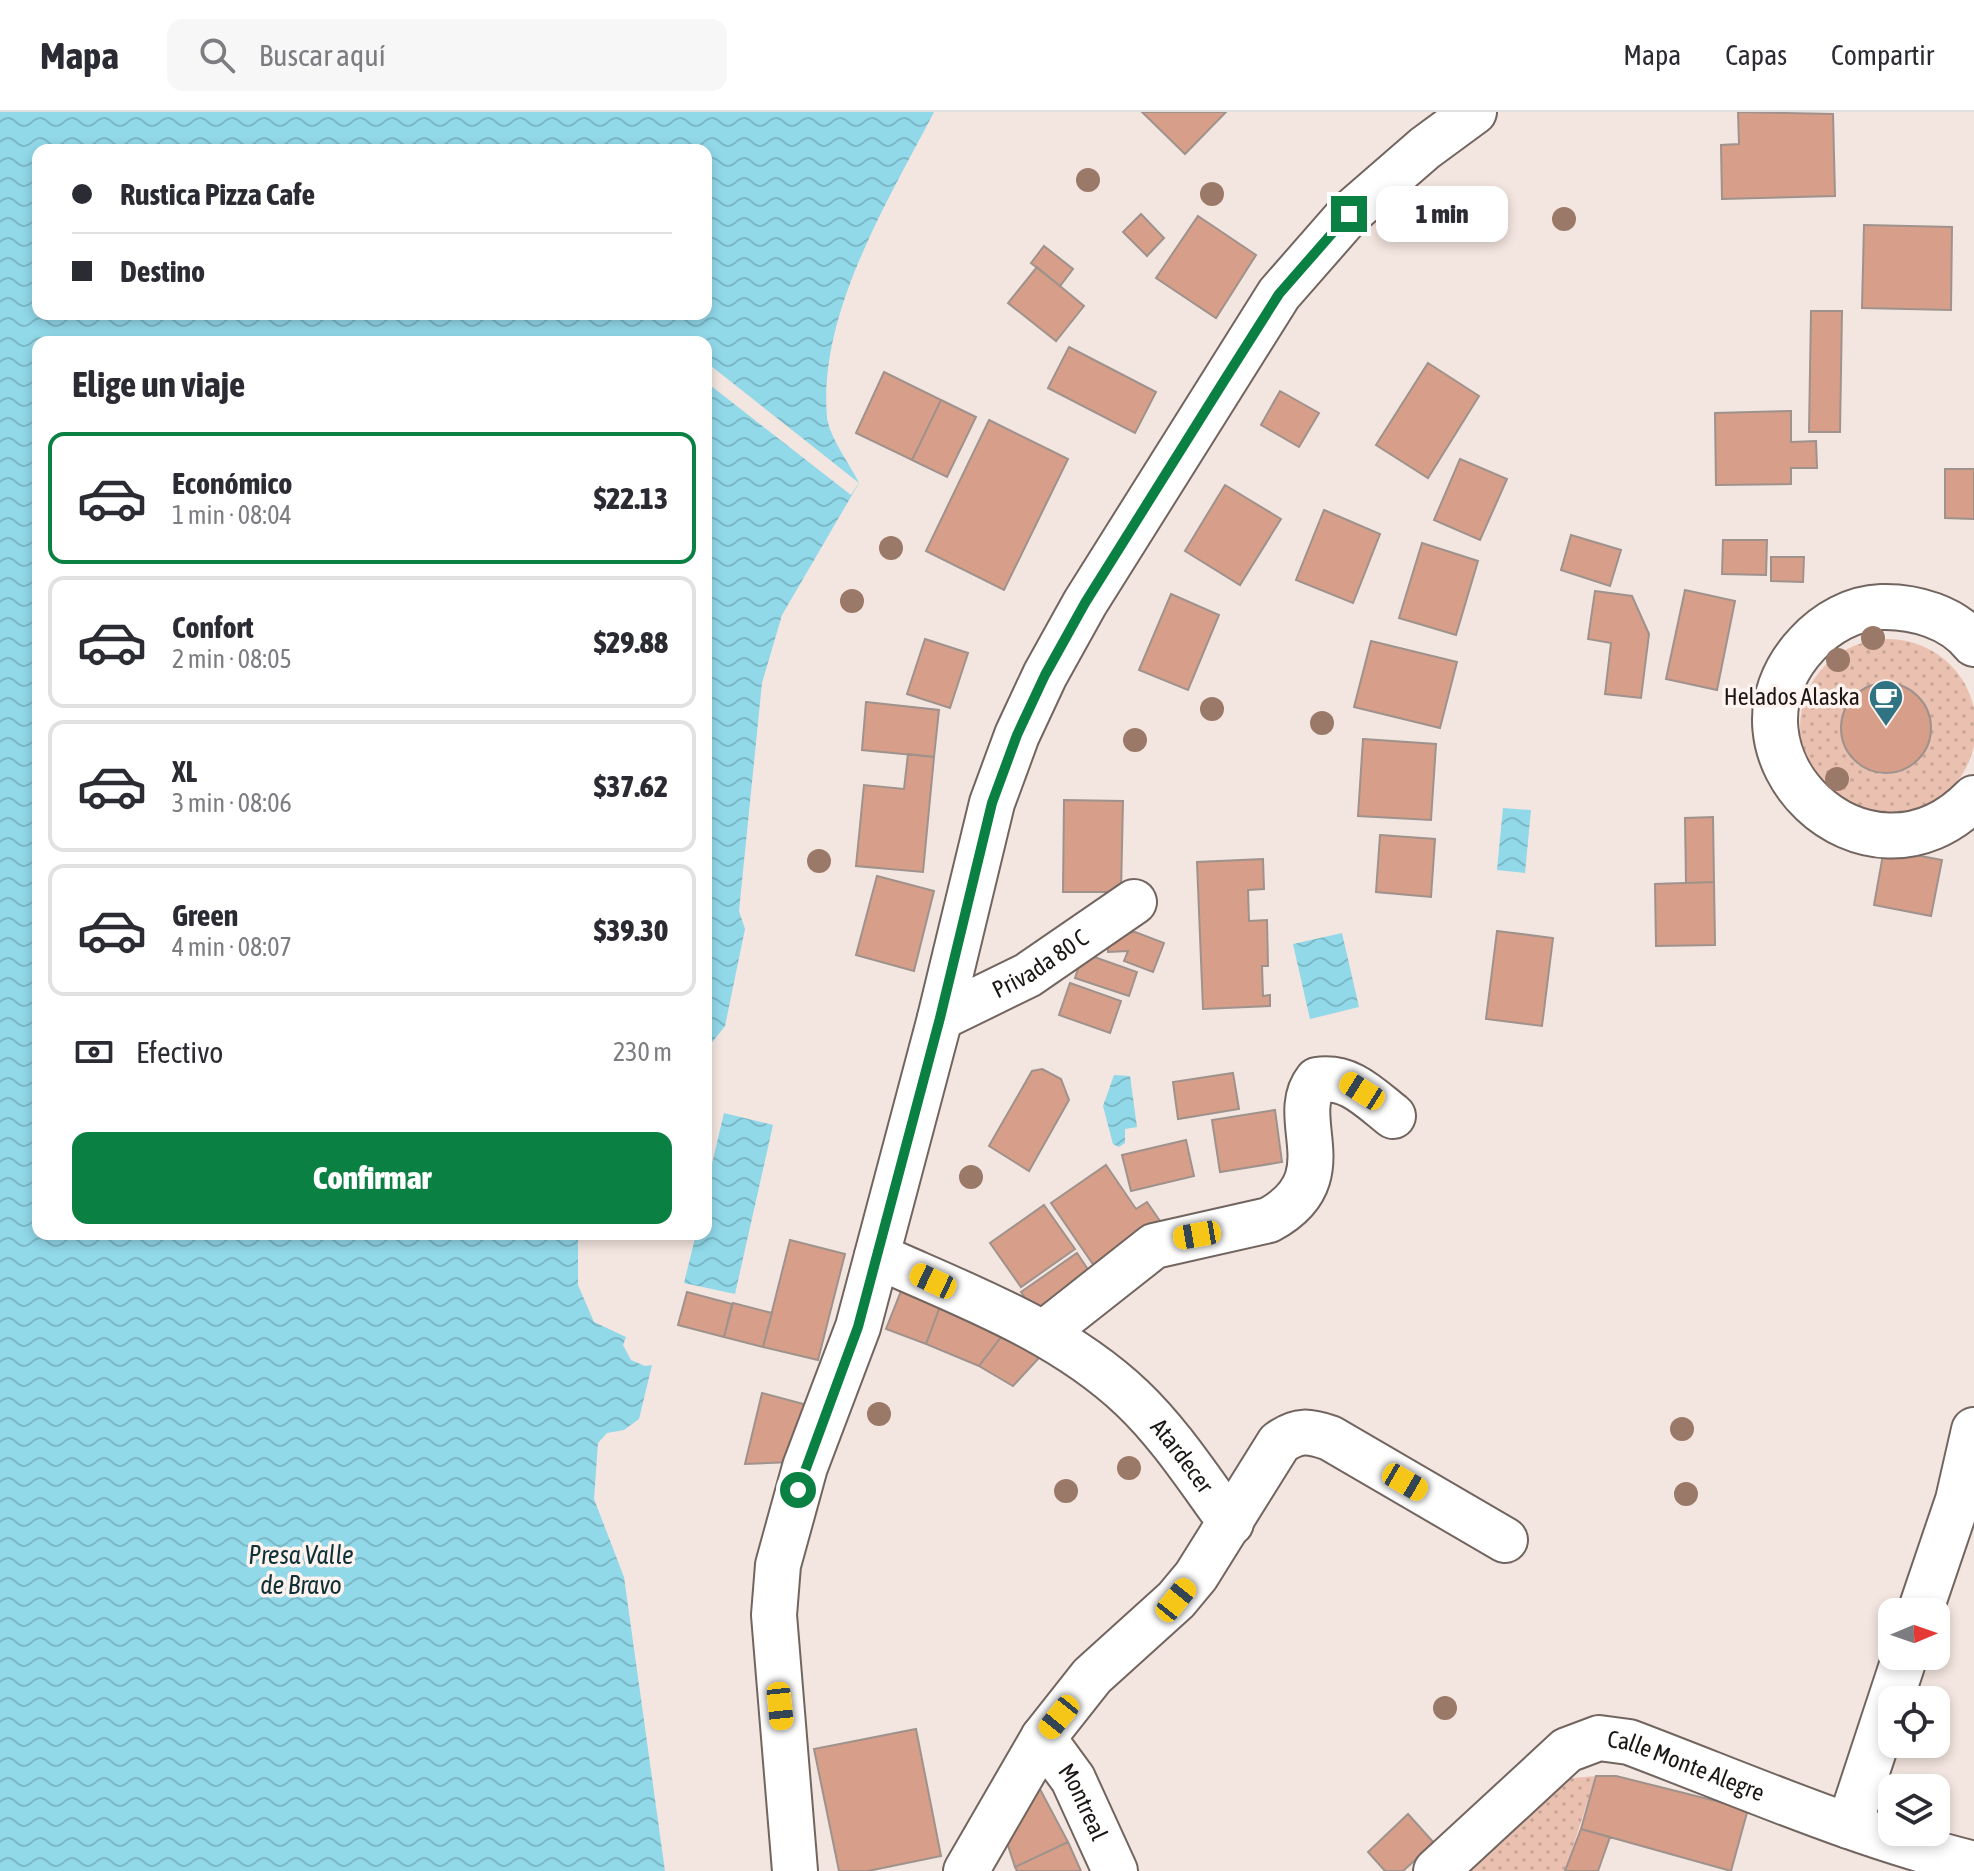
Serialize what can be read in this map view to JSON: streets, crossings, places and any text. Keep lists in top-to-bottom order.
{
  "streets": {
    "street": [
      "Privada 80 C",
      "Atardecer",
      "Calle Monte Alegre",
      "Montreal"
    ]
  },
  "water": ["Presa Valle de Bravo"],
  "places": {
    "cafe": ["Helados Alaska"]
  },
  "north": "right",
  "page": {
    "header": "Mapa",
    "search": "Buscar aquí",
    "nav": ["Mapa", "Capas", "Compartir"],
    "banner": ["Rustica Pizza Cafe", "Destino"],
    "bubble": "1 min",
    "heading": "Elige un viaje",
    "list": [
      {
        "name": "Económico",
        "note": "1 min · 08:04",
        "value": "$22.13"
      },
      {
        "name": "Confort",
        "note": "2 min · 08:05",
        "value": "$29.88"
      },
      {
        "name": "XL",
        "note": "3 min · 08:06",
        "value": "$37.62"
      },
      {
        "name": "Green",
        "note": "4 min · 08:07",
        "value": "$39.30"
      }
    ],
    "pay": ["Efectivo", "230 m"],
    "buttons": "Confirmar"
  }
}
